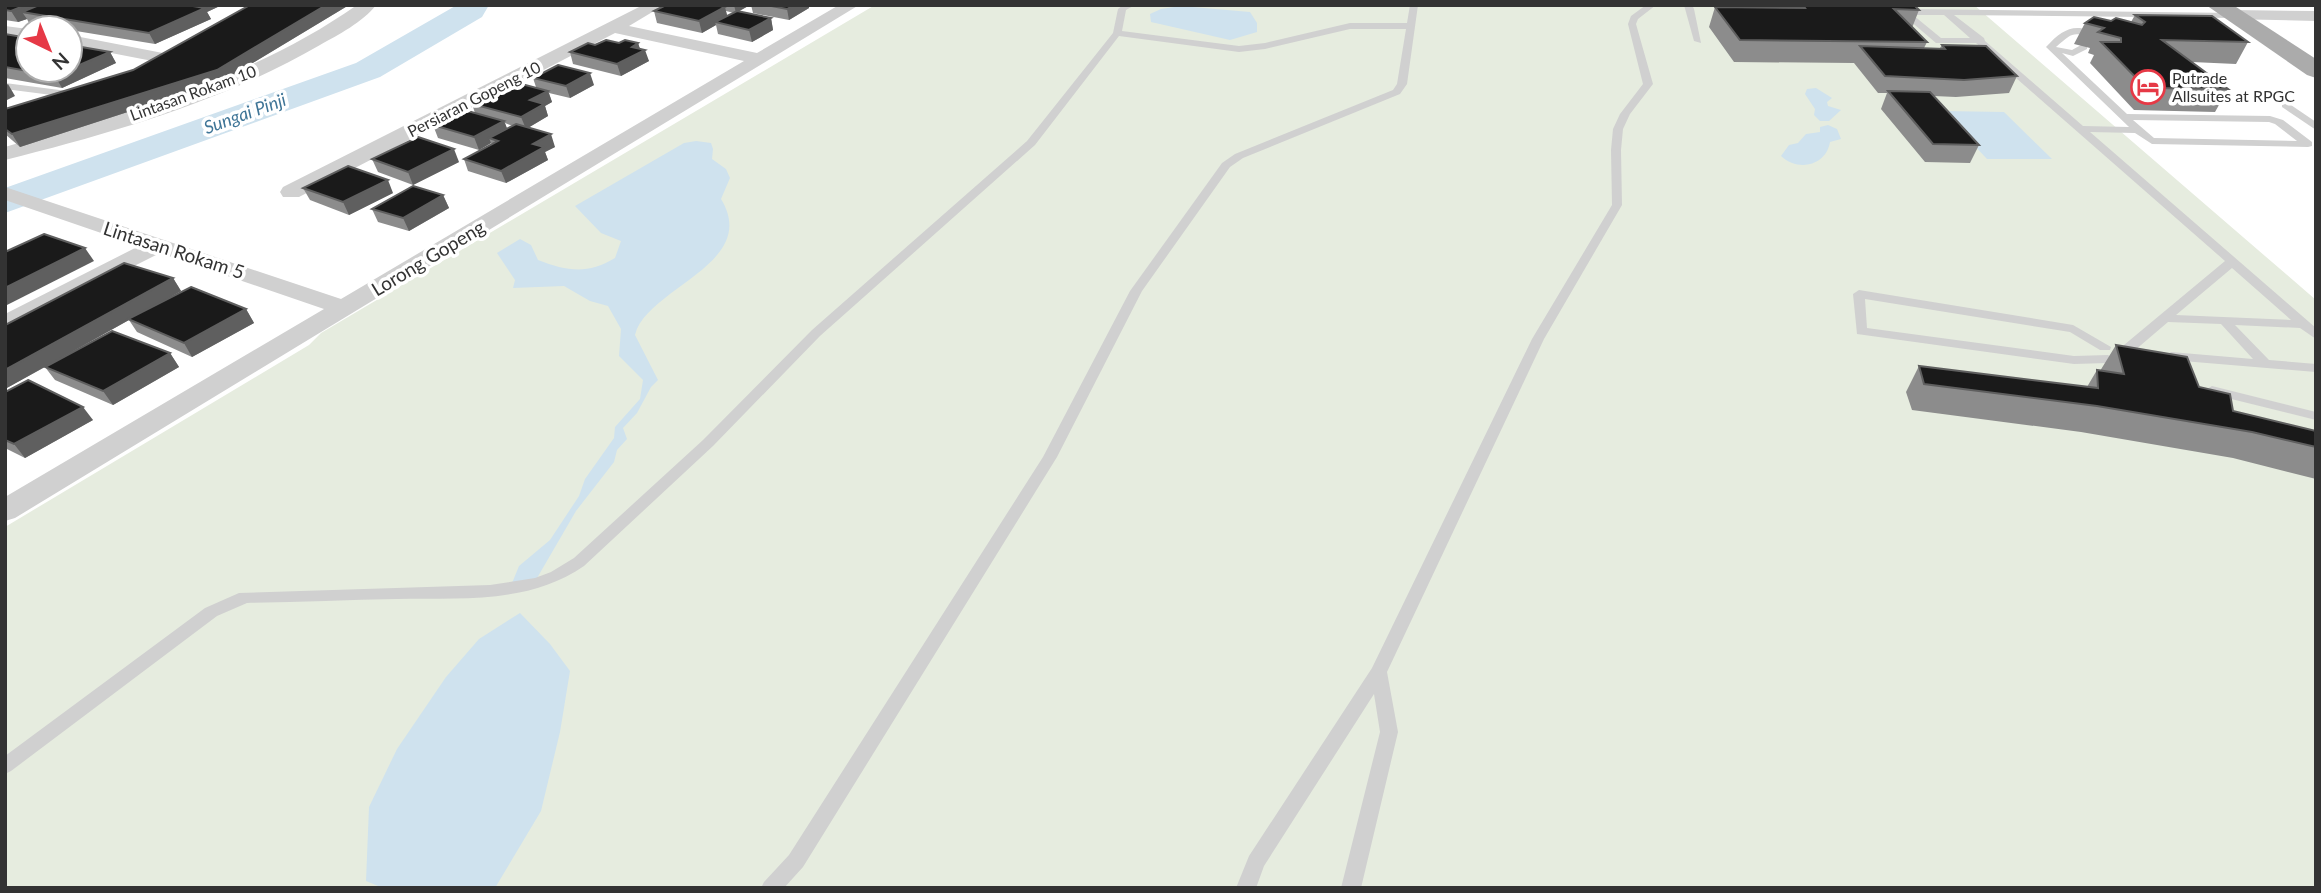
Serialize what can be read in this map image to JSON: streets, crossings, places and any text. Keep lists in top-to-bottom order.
{
  "streets": {
    "street": [
      "Lintasan Rokam 10",
      "Persiaran Gopeng 10",
      "Lintasan Rokam 5",
      "Lorong Gopeng"
    ]
  },
  "crossings": [
    ["Lintasan Rokam 5", "Lorong Gopeng"]
  ],
  "water": ["Sungai Pinji"],
  "places": {
    "hotel": ["Putrade Allsuites at RPGC"]
  },
  "north": "bottom right"
}
